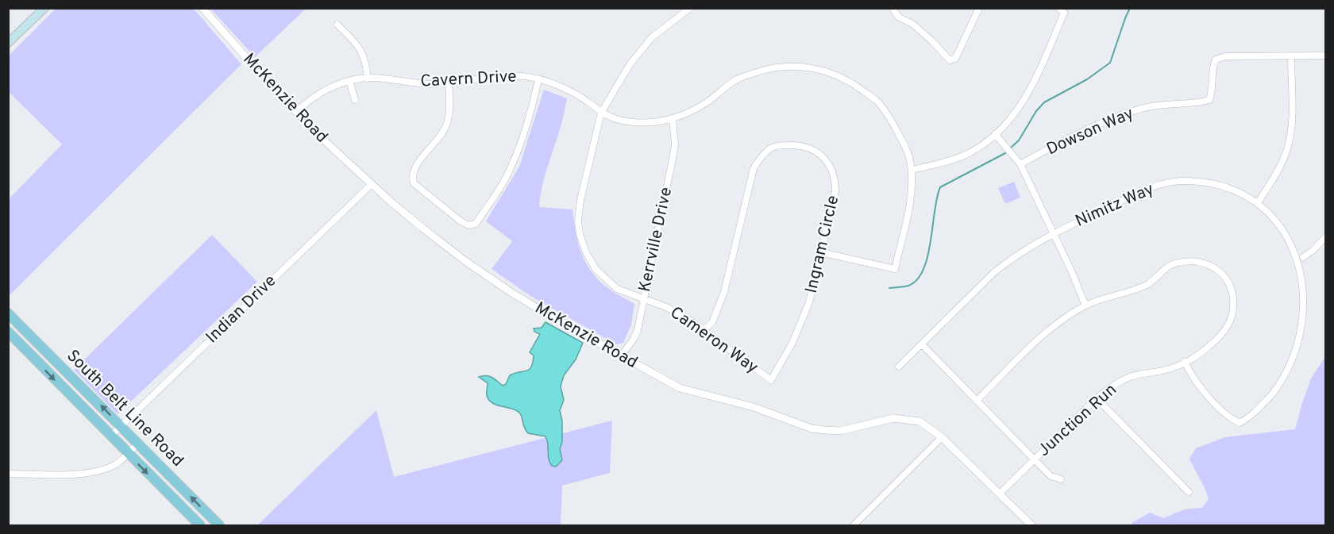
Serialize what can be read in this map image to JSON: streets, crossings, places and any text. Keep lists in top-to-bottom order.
{
  "streets": {
    "main road": ["South Belt Line Road"],
    "street": [
      "Cavern Drive",
      "McKenzie Road",
      "Dowson Way",
      "Nimitz Way",
      "Kerrville Drive",
      "Ingram Circle",
      "Indian Drive",
      "Cameron Way",
      "Junction Run"
    ]
  },
  "crossings": [
    ["Cavern Drive", "McKenzie Road"],
    ["Cavern Drive", "Kerrville Drive"],
    ["Cavern Drive", "Ingram Circle"],
    ["Cavern Drive", "Cameron Way"],
    ["McKenzie Road", "Kerrville Drive"],
    ["McKenzie Road", "Indian Drive"],
    ["McKenzie Road", "Junction Run"],
    ["Kerrville Drive", "Cameron Way"],
    ["Ingram Circle", "Cameron Way"],
    ["Indian Drive", "South Belt Line Road"]
  ]
}
